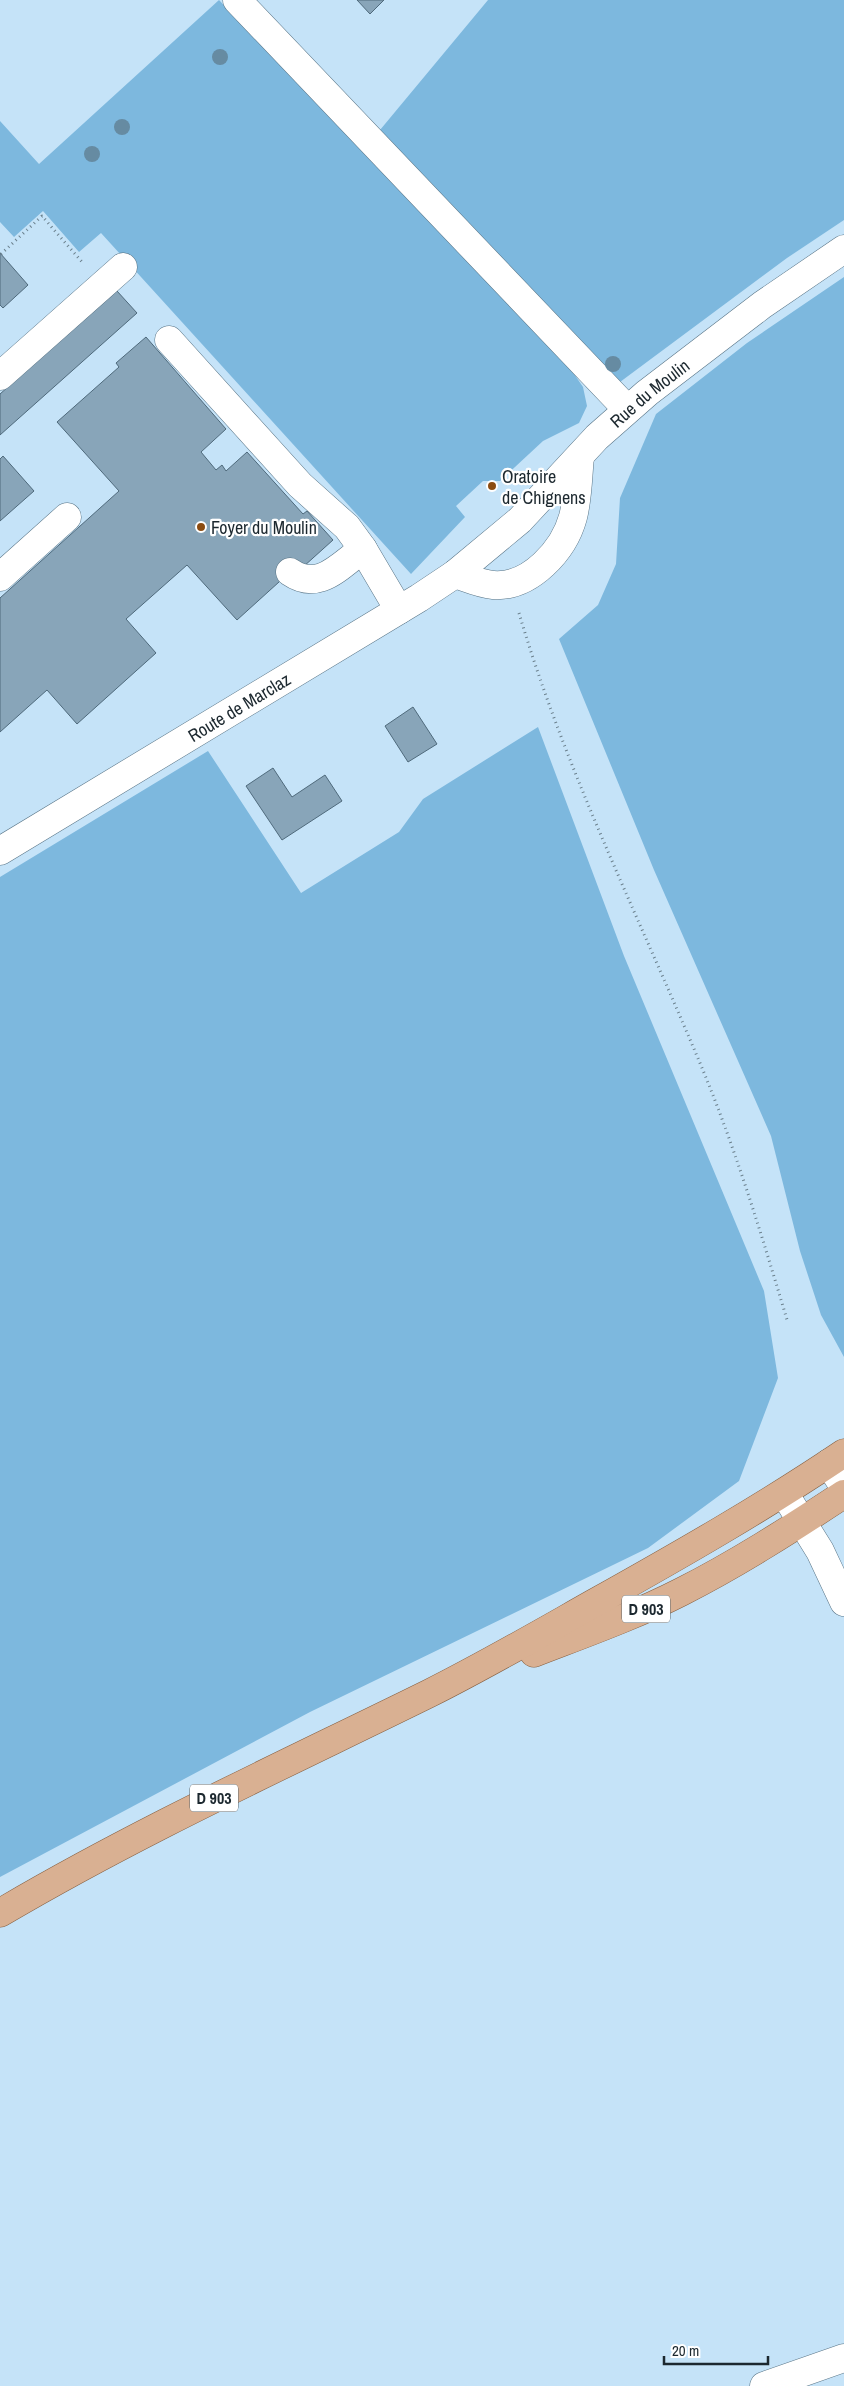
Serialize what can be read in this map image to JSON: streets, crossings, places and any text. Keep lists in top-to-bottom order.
{
  "streets": {
    "main road": ["D 903"],
    "street": ["Rue du Moulin", "Route de Marclaz"]
  },
  "crossings": [
    ["Rue du Moulin", "Route de Marclaz"]
  ],
  "places": ["Oratoire de Chignens", "Foyer du Moulin"],
  "scale_bar": "20 m"
}
